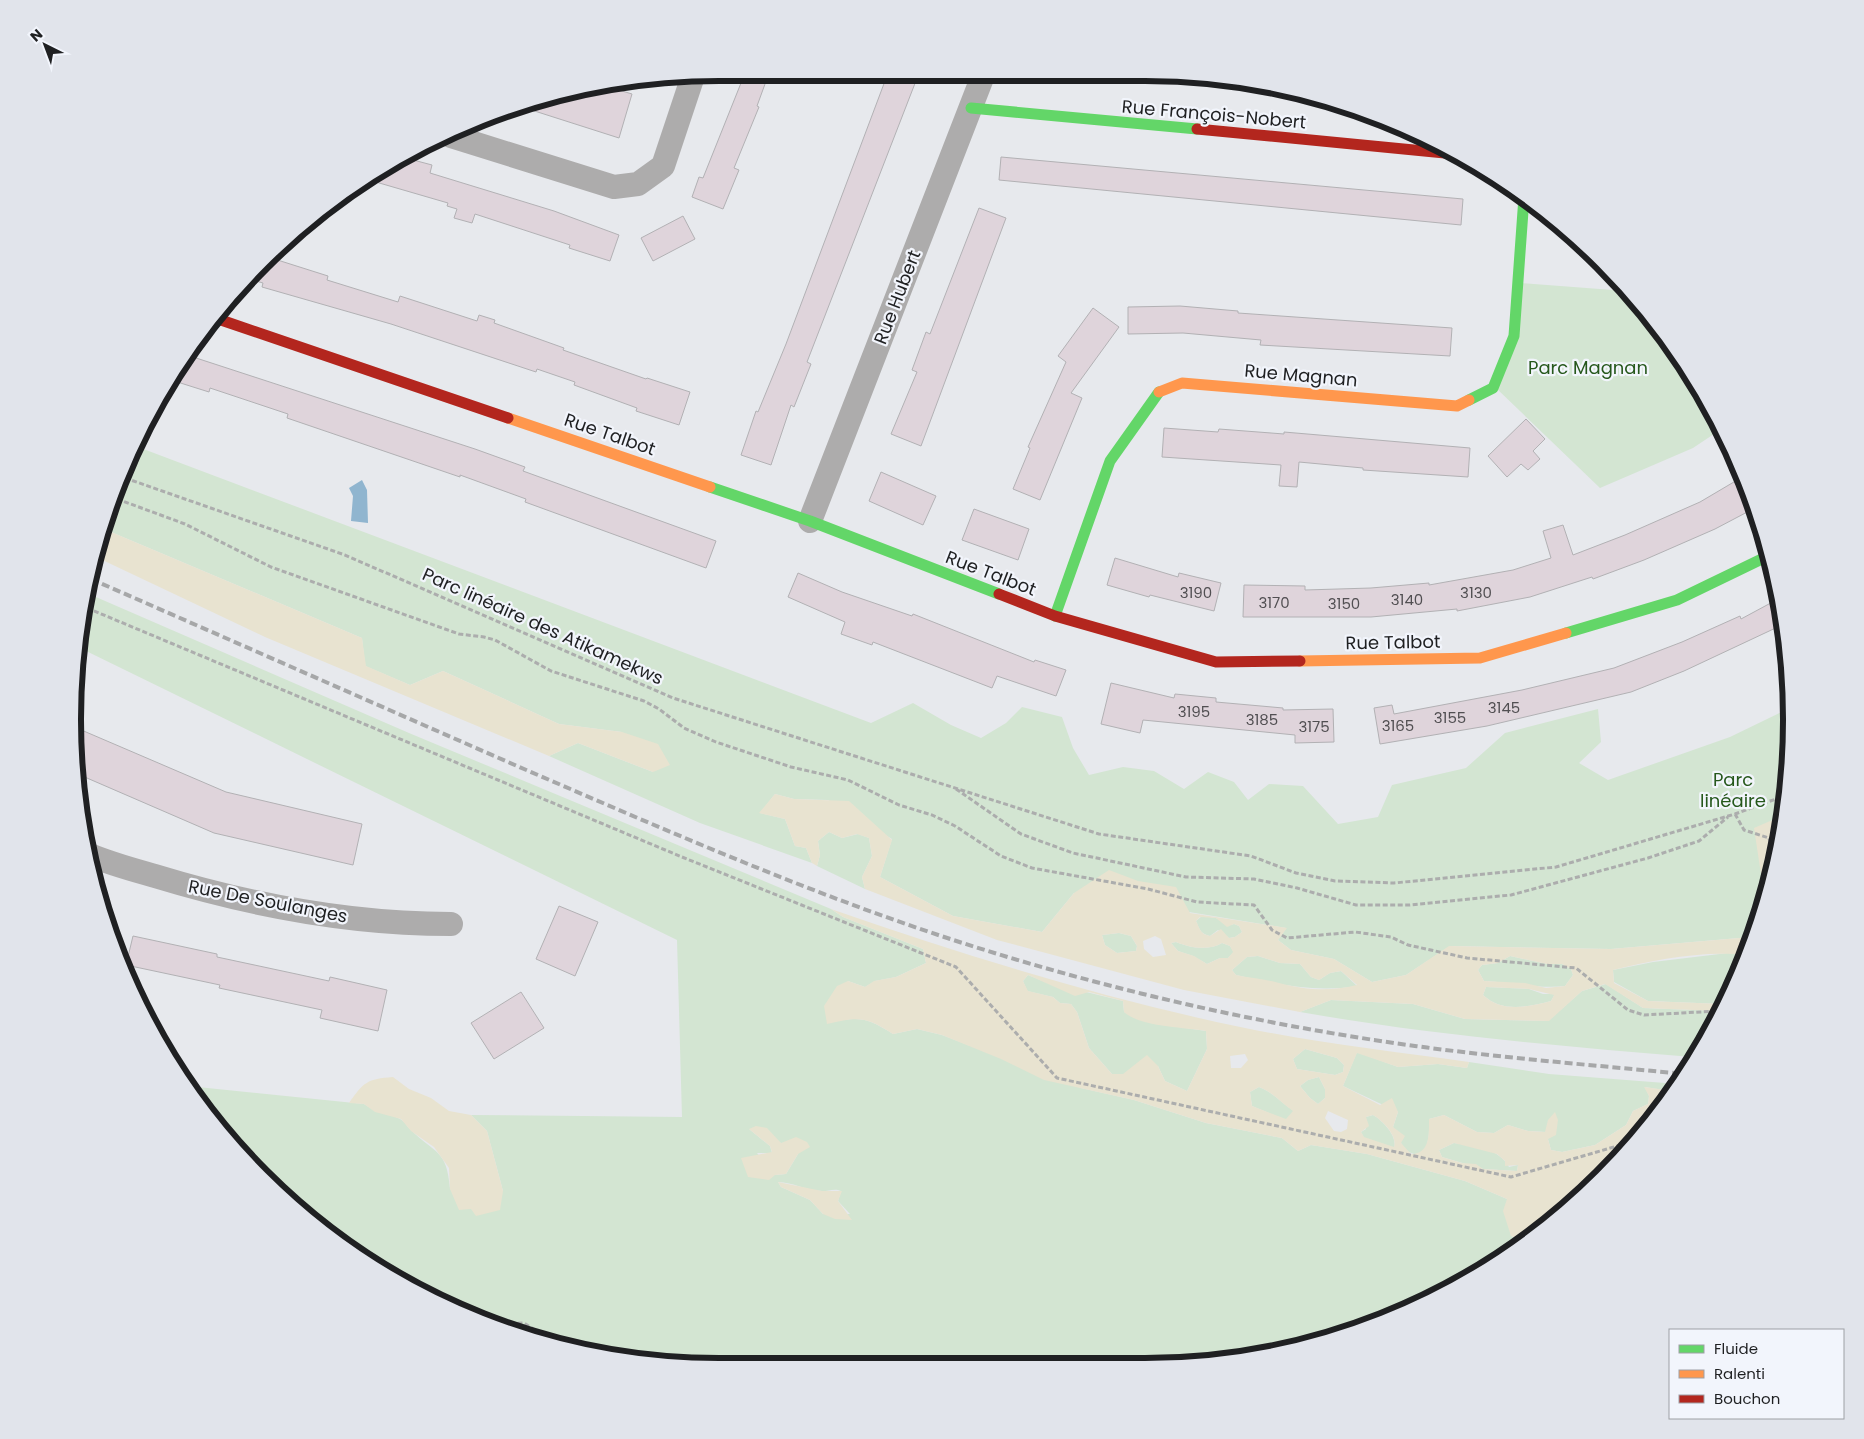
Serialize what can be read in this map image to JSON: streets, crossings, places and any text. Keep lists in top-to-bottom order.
{
  "streets": {
    "street": [
      "Rue François-Nobert",
      "Rue Hubert",
      "Rue Magnan",
      "Rue Talbot",
      "Rue De Soulanges"
    ],
    "path": ["Parc linéaire des Atikamekws"]
  },
  "crossings": [
    ["Rue François-Nobert", "Rue Hubert"],
    ["Rue Hubert", "Rue Talbot"],
    ["Rue Magnan", "Rue Talbot"]
  ],
  "parks": ["Parc Magnan", "Parc linéaire"],
  "house_numbers": [
    "3190",
    "3130",
    "3140",
    "3170",
    "3150",
    "3145",
    "3195",
    "3155",
    "3185",
    "3165",
    "3175"
  ],
  "legend": ["Fluide", "Ralenti", "Bouchon"],
  "north": "top left"
}
